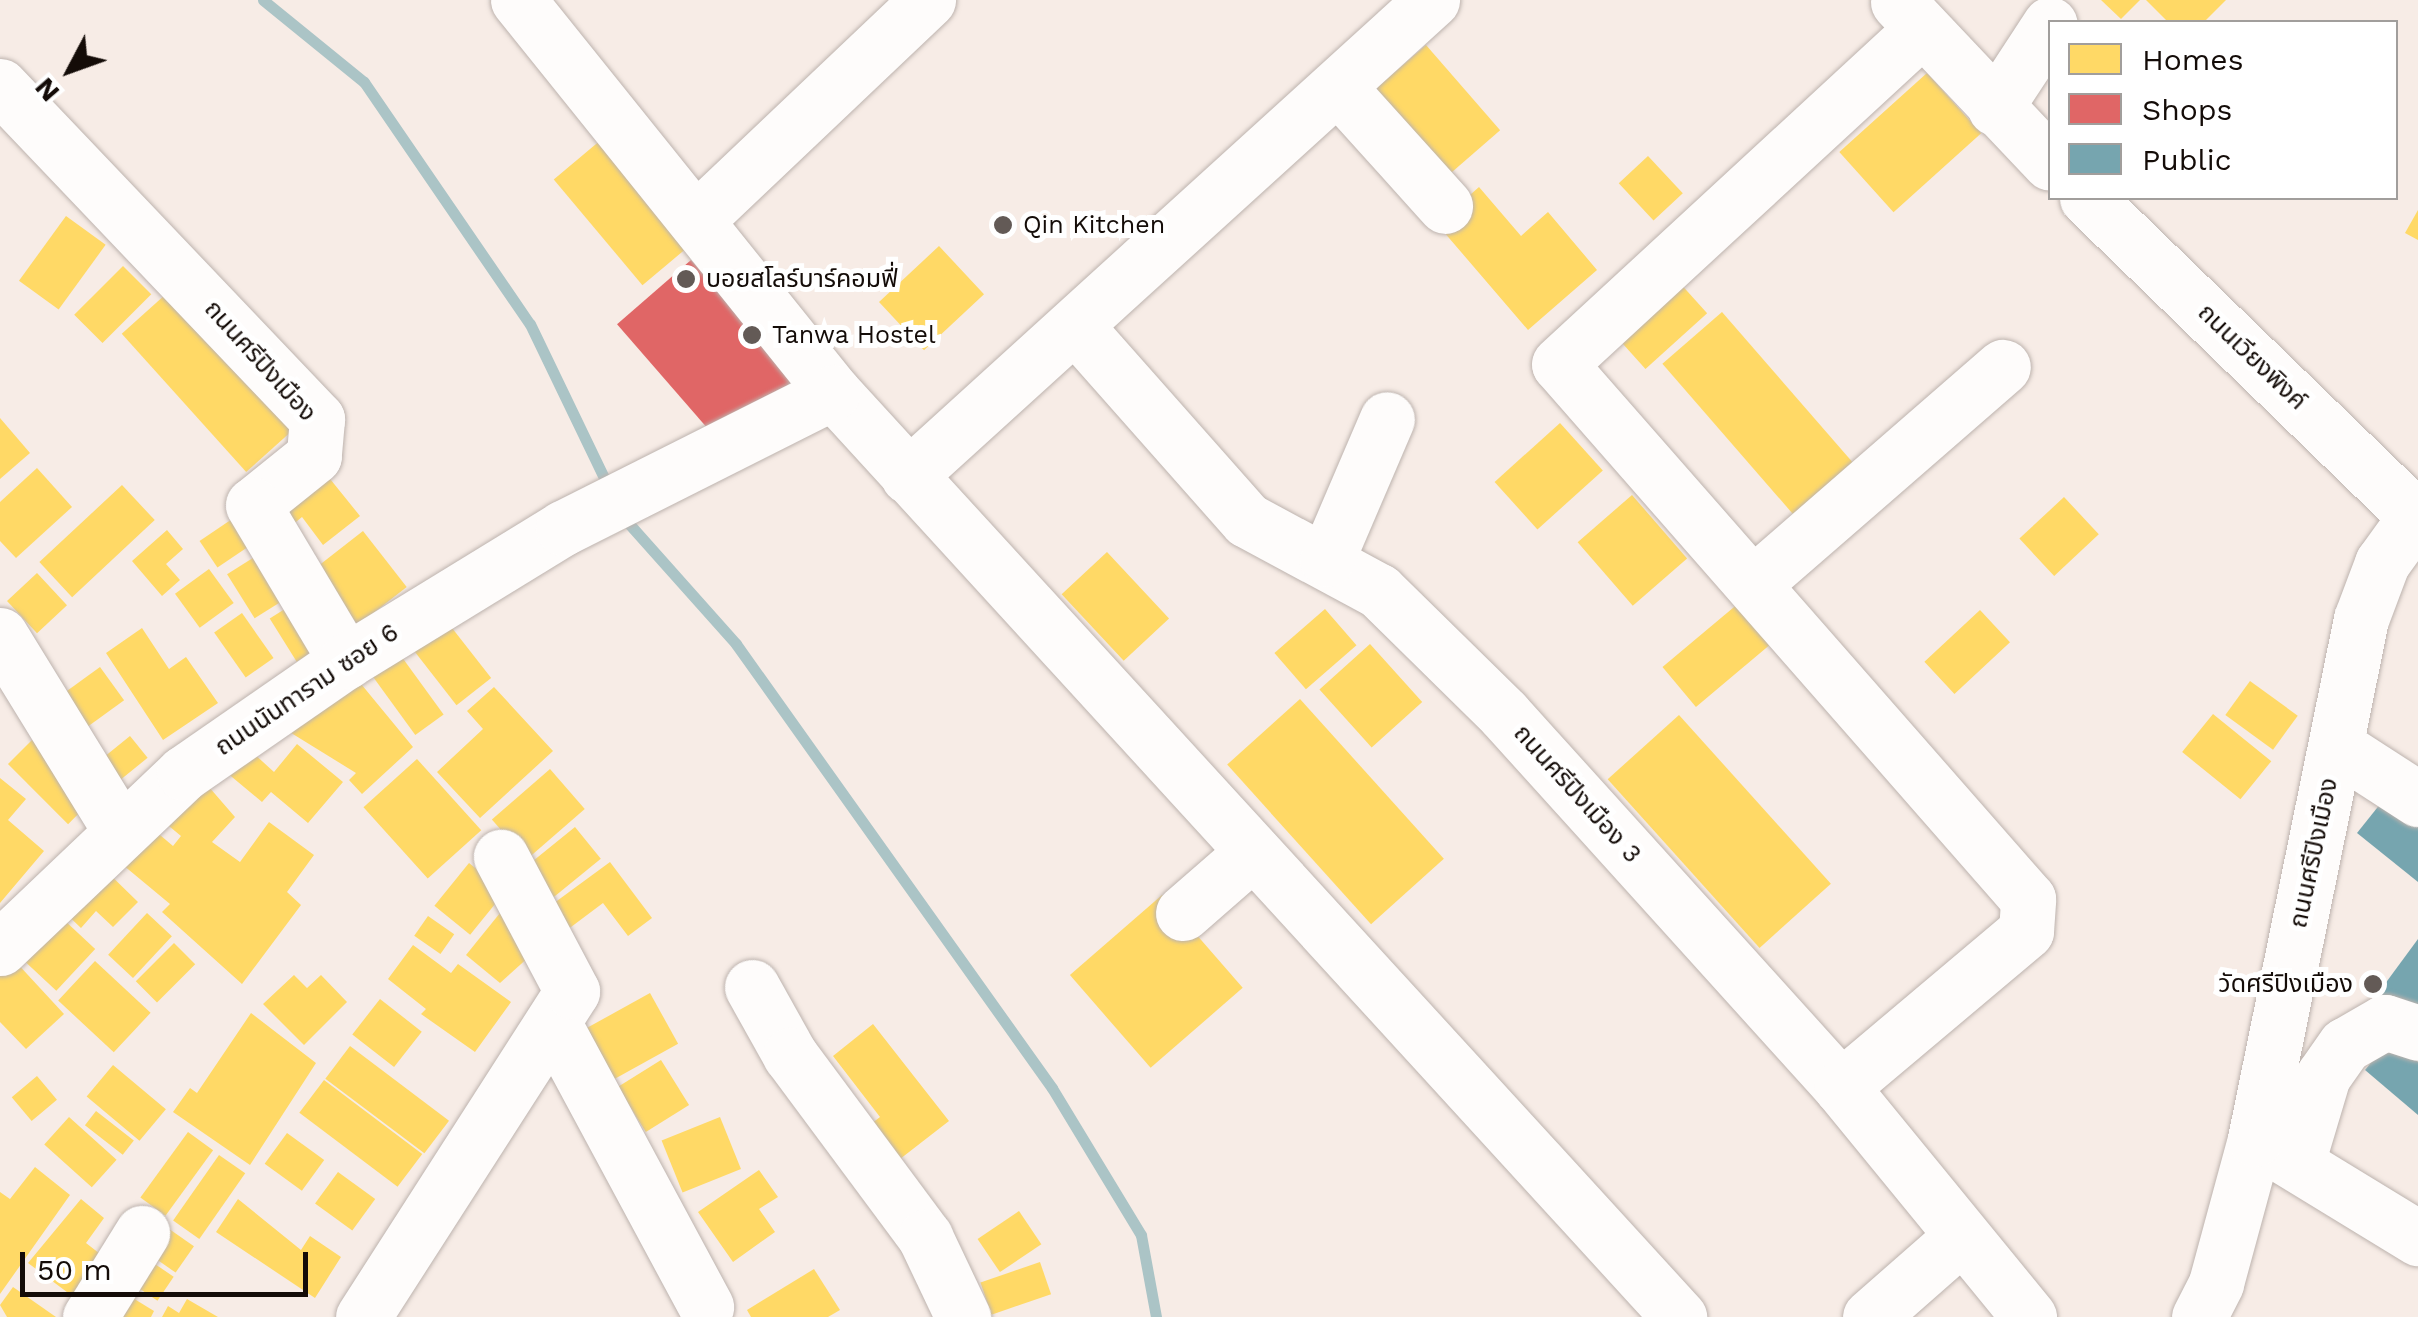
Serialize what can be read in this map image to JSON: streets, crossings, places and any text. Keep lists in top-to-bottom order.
{
  "streets": {
    "street": [
      "ถนนเวียงพิงค์",
      "ถนนศรีปิงเมือง",
      "ถนนนันทาราม ซอย 6",
      "ถนนศรีปิงเมือง 3"
    ]
  },
  "crossings": [
    ["ถนนเวียงพิงค์", "ถนนศรีปิงเมือง"],
    ["ถนนศรีปิงเมือง", "ถนนนันทาราม ซอย 6"]
  ],
  "places": [
    "Qin Kitchen",
    "บอยสโลร์บาร์คอมฟี่",
    "Tanwa Hostel",
    "วัดศรีปิงเมือง"
  ],
  "legend": ["Homes", "Shops", "Public"],
  "scale_bar": "50 m",
  "north": "bottom left"
}
